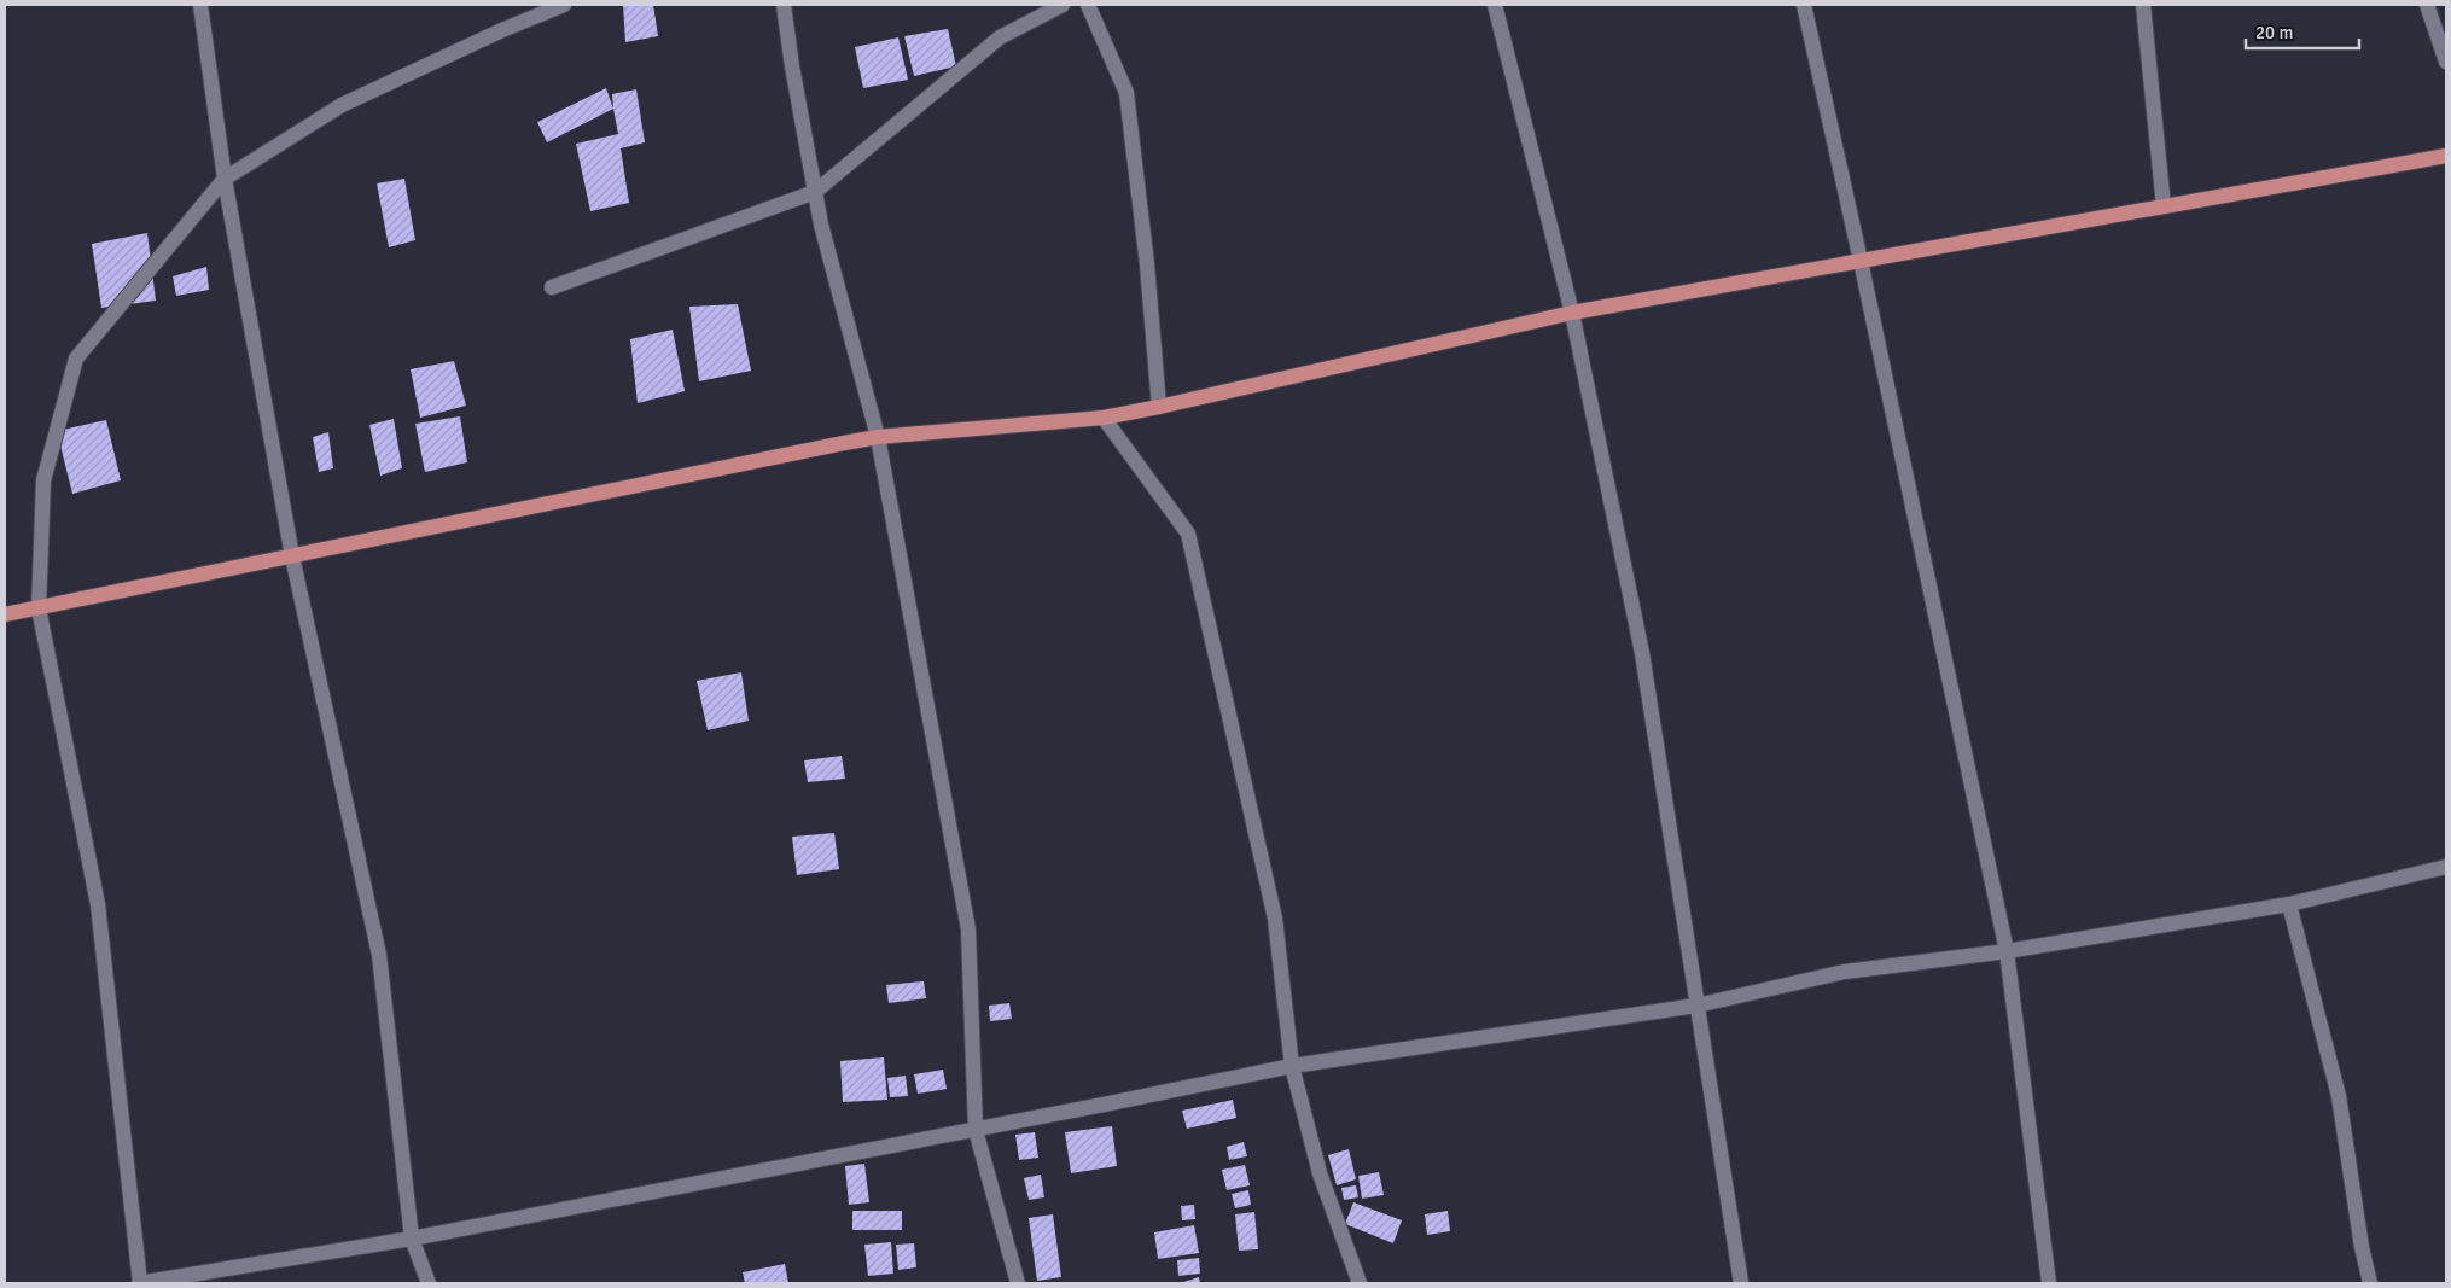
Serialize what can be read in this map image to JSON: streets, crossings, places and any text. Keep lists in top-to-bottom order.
{
  "scale_bar": "20 m"
}
